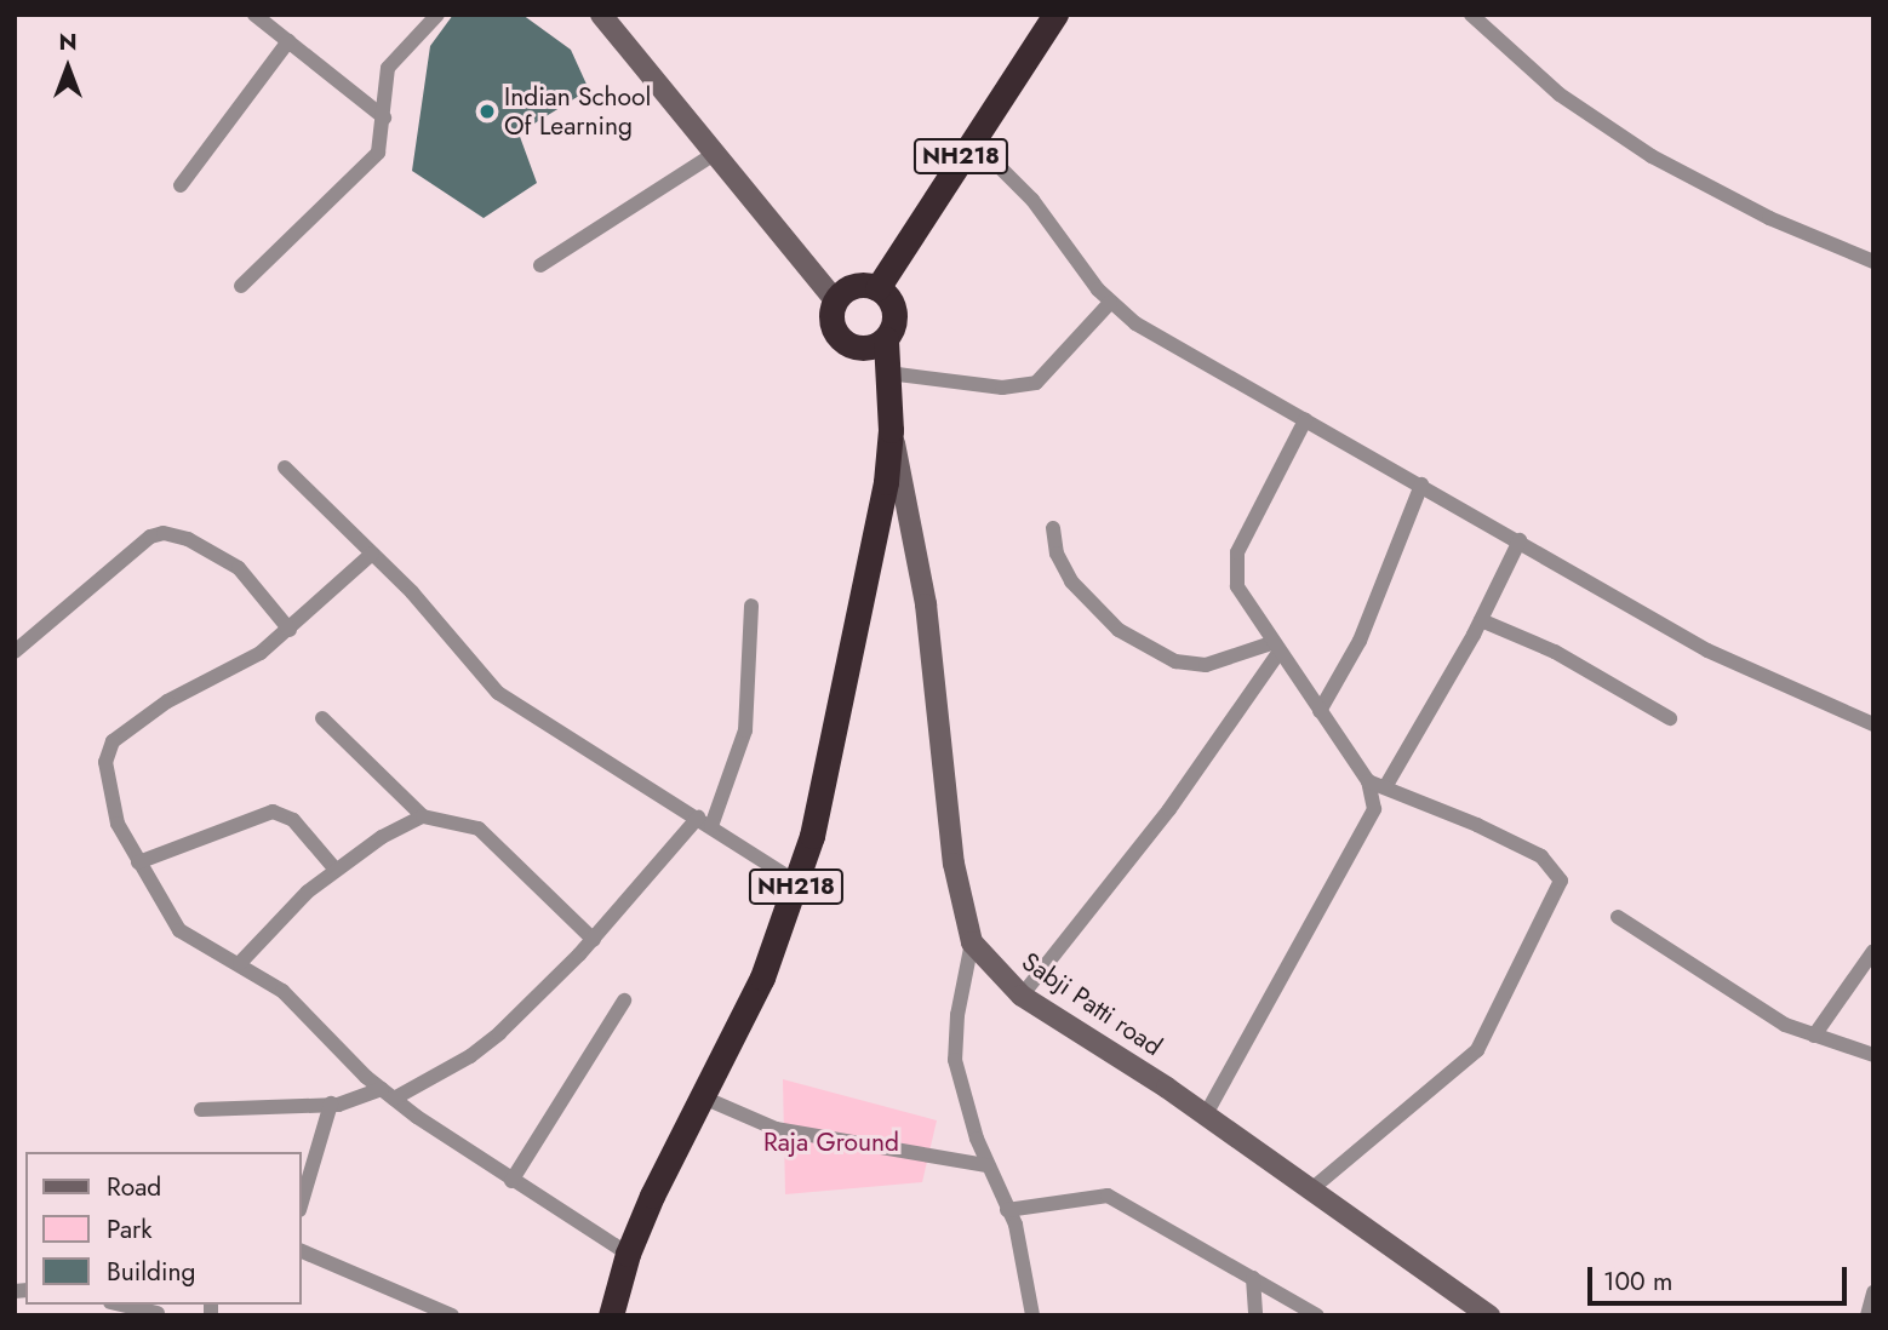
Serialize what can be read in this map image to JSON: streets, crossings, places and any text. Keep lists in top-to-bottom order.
{
  "streets": {
    "highway": ["NH218"],
    "main road": ["Sabji Patti road"]
  },
  "crossings": [
    ["NH218", "Sabji Patti road"]
  ],
  "parks": ["Raja Ground"],
  "places": ["Indian School Of Learning"],
  "legend": ["Road", "Park", "Building"],
  "scale_bar": "100 m",
  "north": "top"
}
